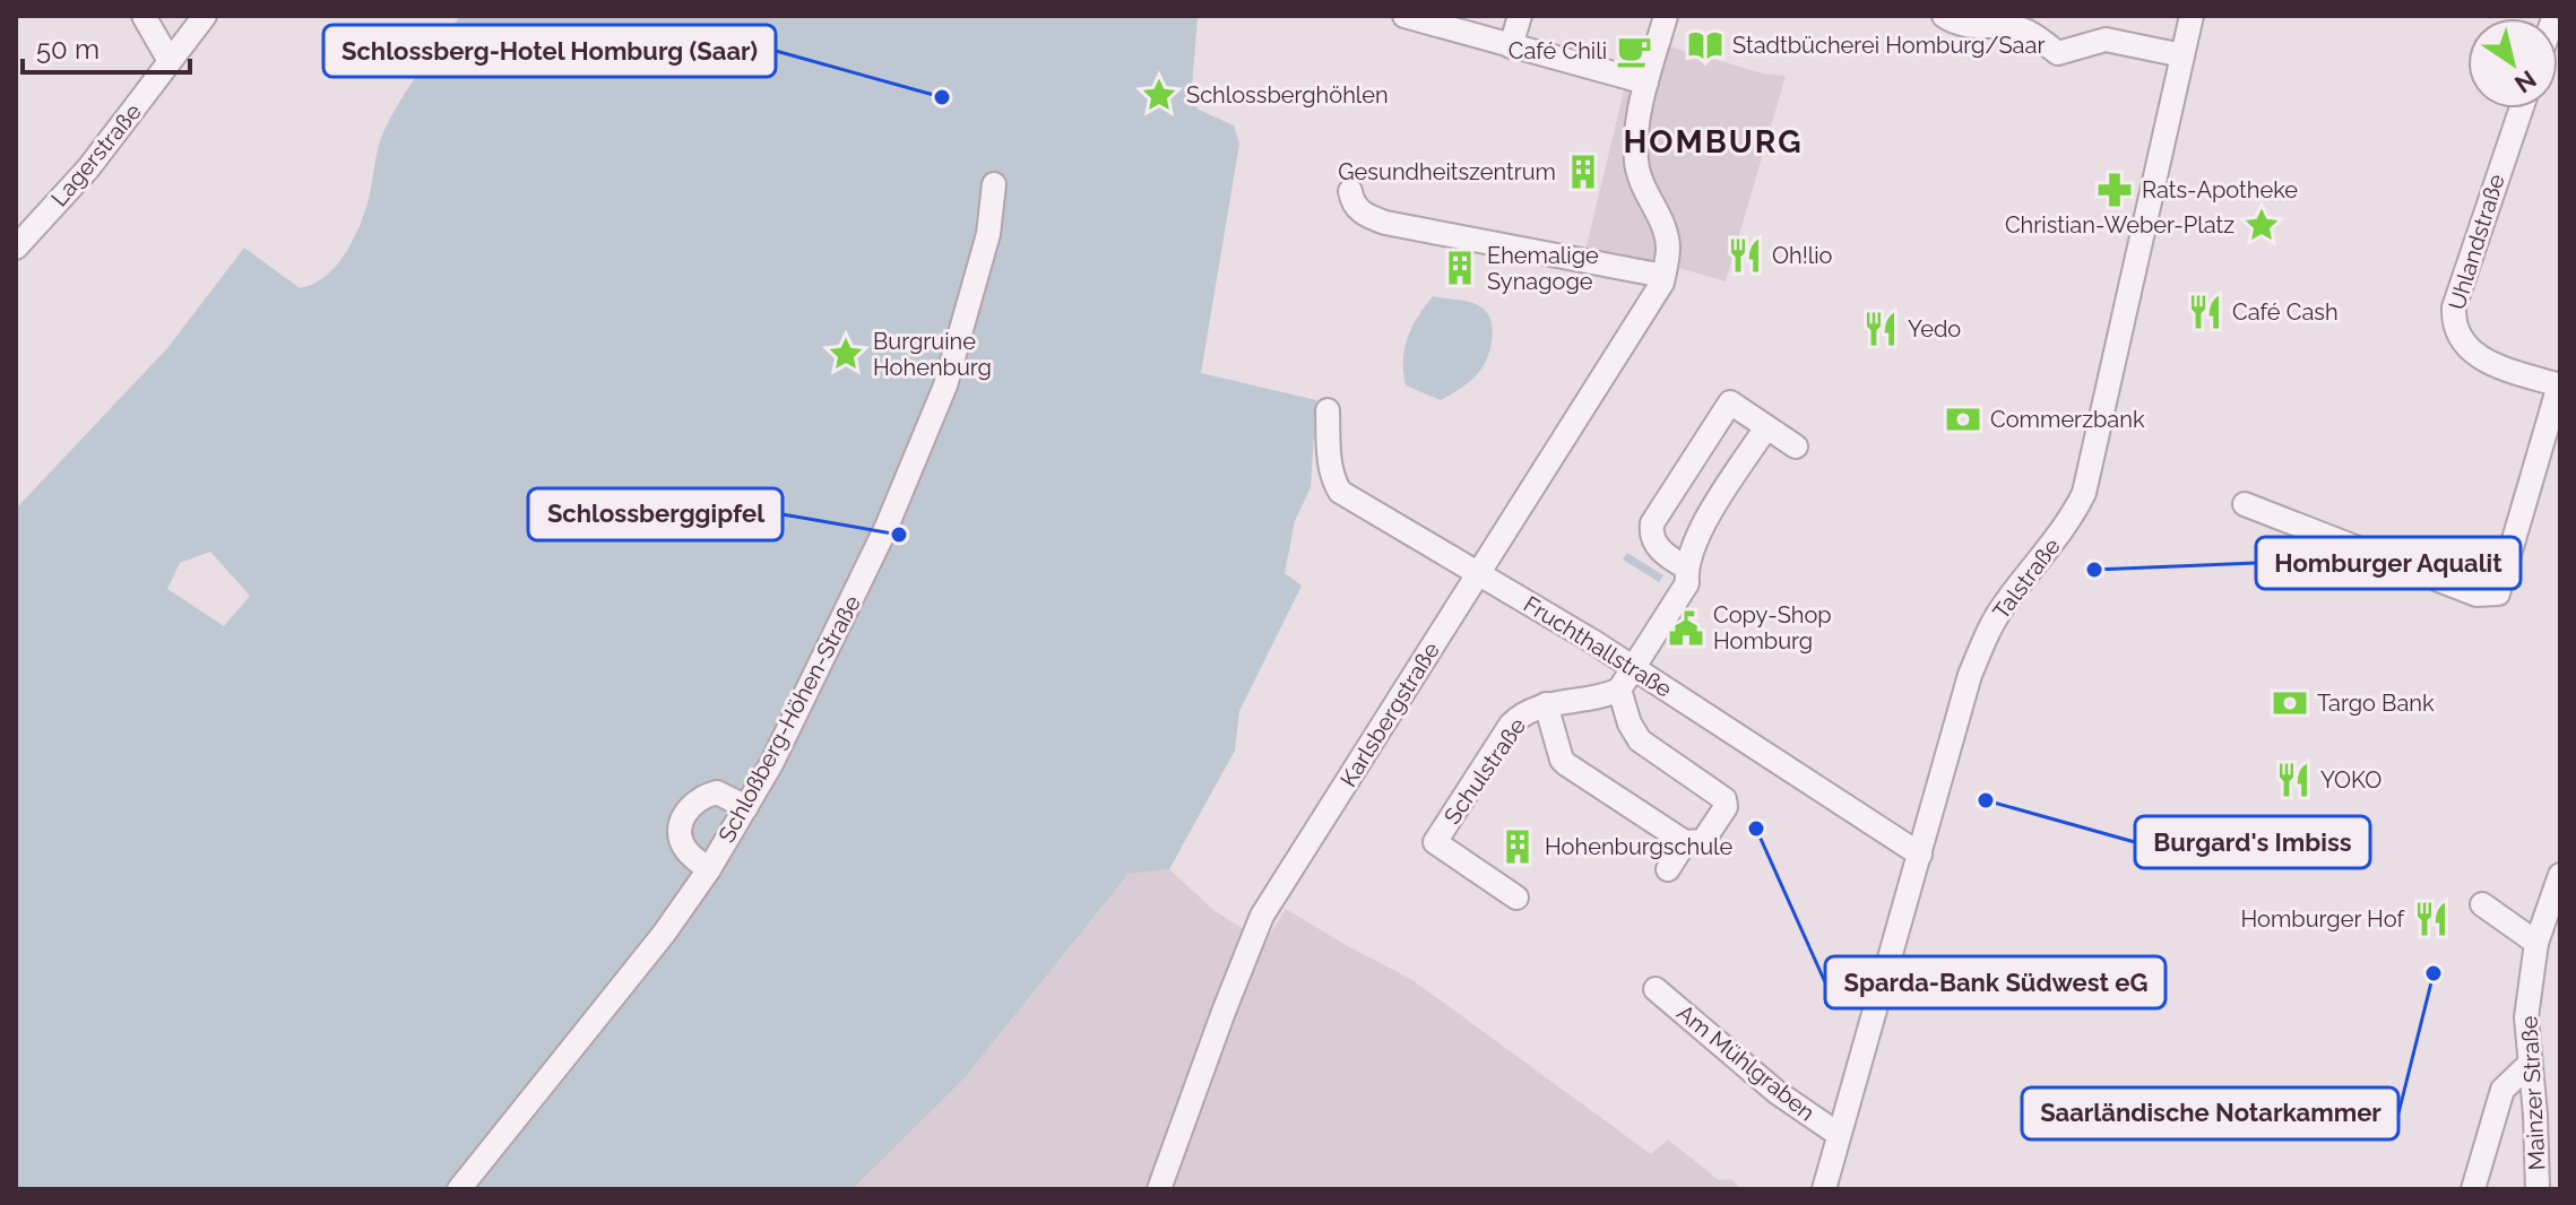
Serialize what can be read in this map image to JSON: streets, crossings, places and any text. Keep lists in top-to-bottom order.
{
  "streets": {
    "street": [
      "Lagerstraße",
      "Uhlandstraße",
      "Talstraße",
      "Fruchthallstraße",
      "Karlsbergstraße",
      "Schloßberg-Höhen-Straße",
      "Schulstraße",
      "Am Mühlgraben",
      "Mainzer Straße"
    ]
  },
  "crossings": [
    ["Talstraße", "Fruchthallstraße"],
    ["Talstraße", "Am Mühlgraben"],
    ["Fruchthallstraße", "Karlsbergstraße"]
  ],
  "districts": ["HOMBURG"],
  "places": {
    "library": ["Stadtbücherei Homburg/Saar"],
    "cafe": ["Café Chili"],
    "place": ["Schlossberghöhlen", "Christian-Weber-Platz", "Burgruine Hohenburg"],
    "other": [
      "Schlossberg-Hotel Homburg (Saar)",
      "Schlossberggipfel",
      "Homburger Aqualit",
      "Burgard's Imbiss",
      "Sparda-Bank Südwest eG",
      "Saarländische Notarkammer"
    ],
    "building": ["Gesundheitszentrum", "Ehemalige Synagoge", "Hohenburgschule"],
    "pharmacy": ["Rats-Apotheke"],
    "restaurant": [
      "Oh!lio",
      "Café Cash",
      "Yedo",
      "YOKO",
      "Homburger Hof"
    ],
    "bank": ["Commerzbank", "Targo Bank"],
    "public building": ["Copy-Shop Homburg"]
  },
  "scale_bar": "50 m",
  "north": "bottom right"
}
